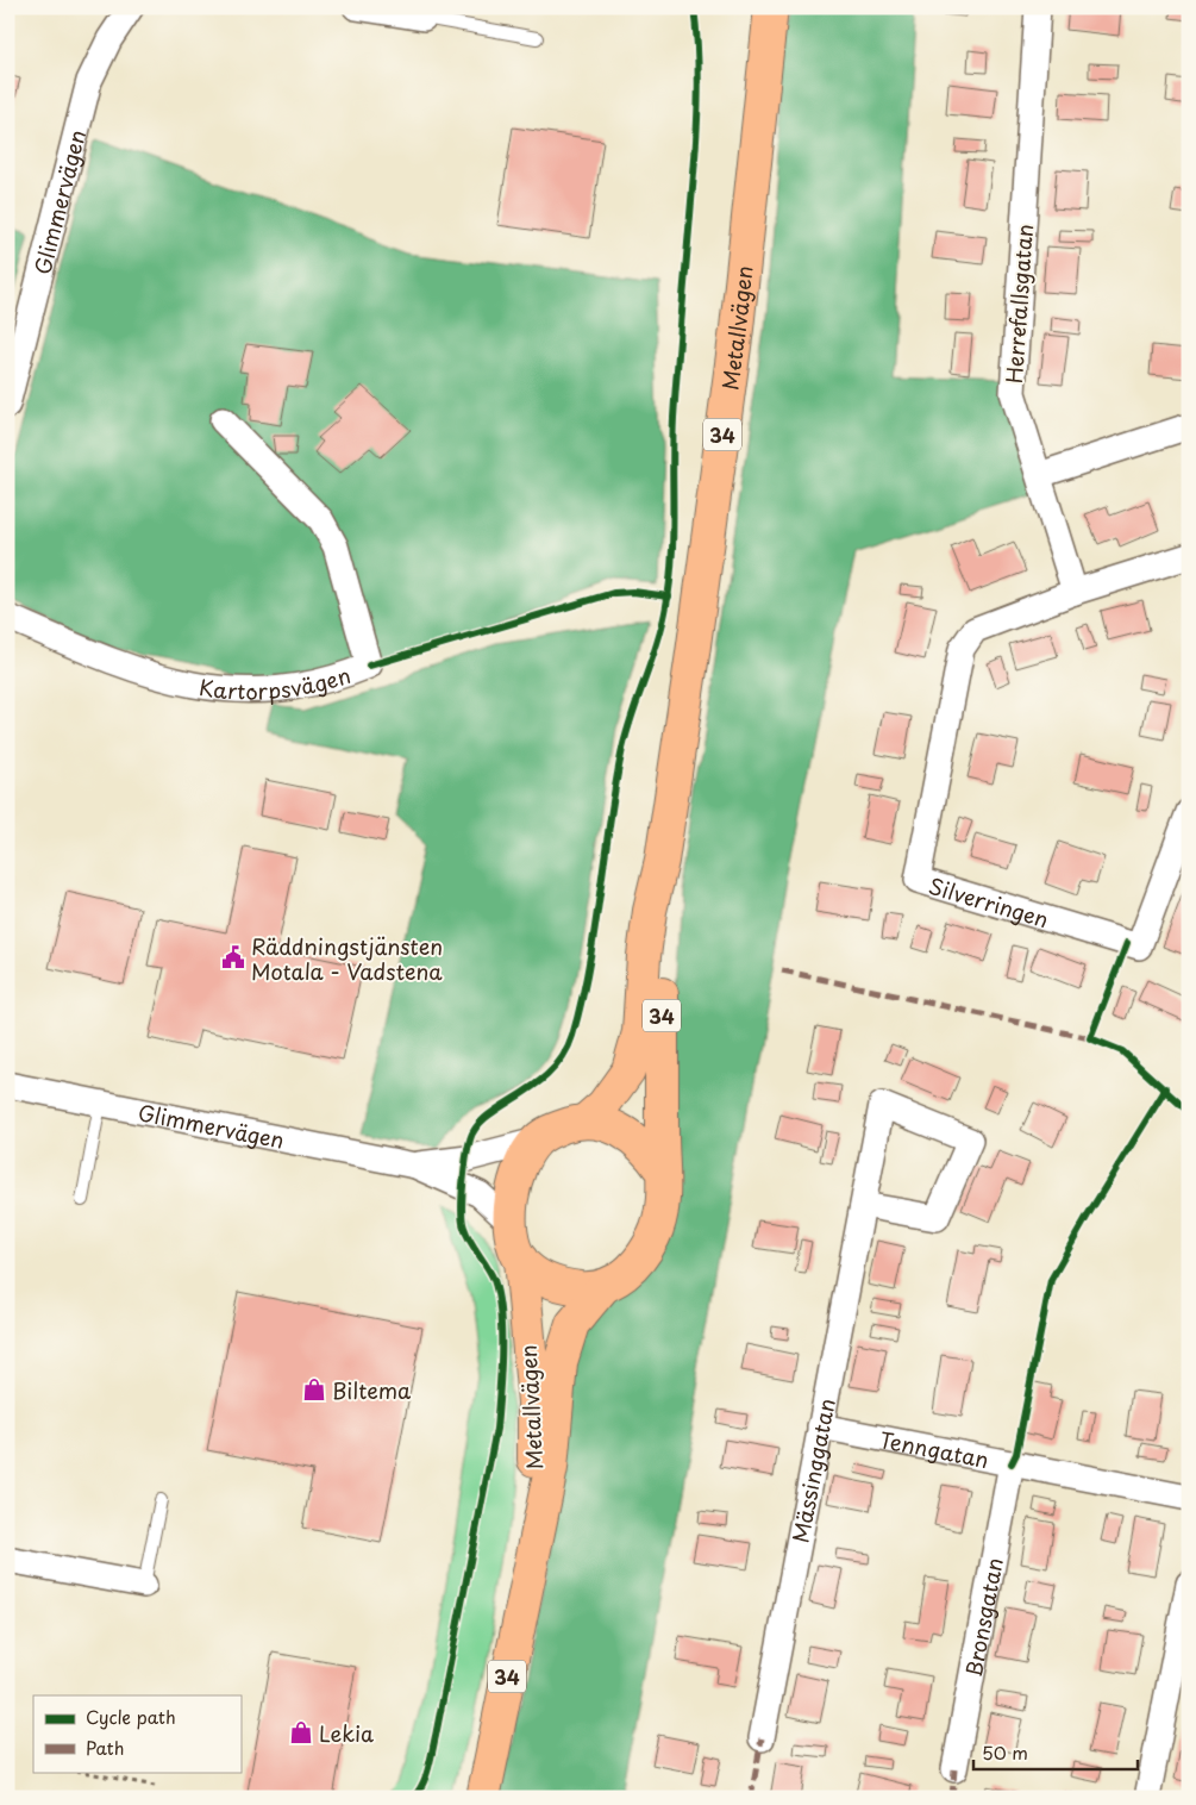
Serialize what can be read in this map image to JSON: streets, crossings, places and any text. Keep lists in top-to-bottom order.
{
  "streets": {
    "main road": ["Metallvägen", "34"],
    "street": [
      "Glimmervägen",
      "Herrefallsgatan",
      "Kartorpsvägen",
      "Silverringen",
      "Tenngatan",
      "Mässinggatan",
      "Bronsgatan"
    ]
  },
  "crossings": [
    ["Glimmervägen", "Metallvägen"],
    ["Glimmervägen", "34"],
    ["Metallvägen", "34"],
    ["Tenngatan", "Mässinggatan"],
    ["Tenngatan", "Bronsgatan"]
  ],
  "places": {
    "public building": ["Räddningstjänsten Motala - Vadstena"],
    "shop": ["Biltema", "Lekia"]
  },
  "legend": ["Cycle path", "Path"],
  "scale_bar": "50 m"
}
